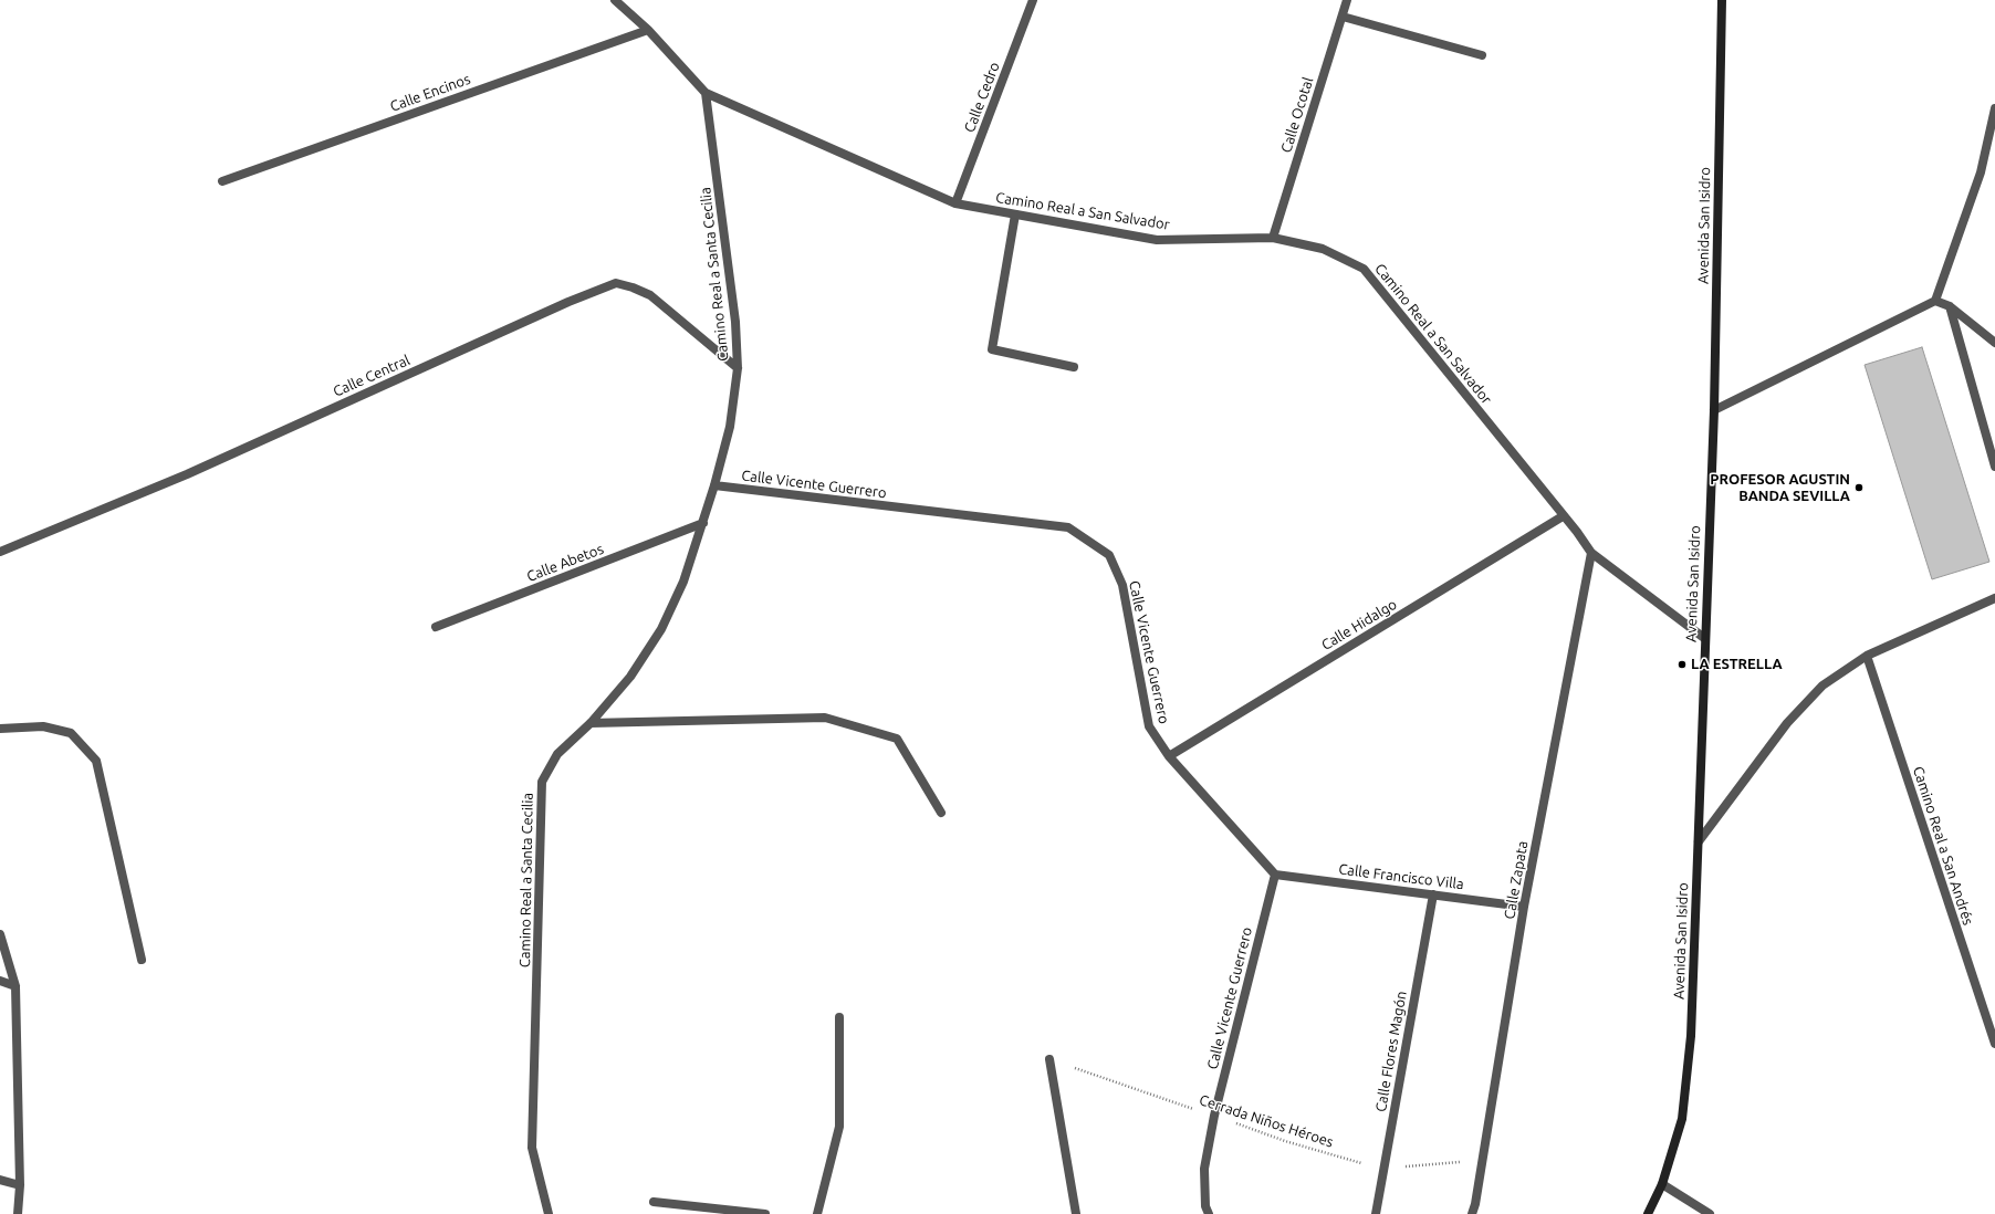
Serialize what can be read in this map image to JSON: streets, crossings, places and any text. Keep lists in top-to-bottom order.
{
  "streets": {
    "main road": ["Avenida San Isidro"],
    "street": [
      "Calle Encinos",
      "Calle Cedro",
      "Calle Ocotal",
      "Camino Real a San Salvador",
      "Camino Real a Santa Cecilia",
      "Calle Central",
      "Calle Vicente Guerrero",
      "Calle Abetos",
      "Calle Hidalgo",
      "Camino Real a San Andrés",
      "Calle Francisco Villa",
      "Calle Zapata",
      "Calle Flores Magón"
    ],
    "path": ["Cerrada Niños Héroes"]
  },
  "crossings": [
    ["Calle Encinos", "Camino Real a San Salvador"],
    ["Calle Cedro", "Camino Real a San Salvador"],
    ["Calle Ocotal", "Camino Real a San Salvador"],
    ["Camino Real a San Salvador", "Avenida San Isidro"],
    ["Camino Real a San Salvador", "Camino Real a Santa Cecilia"],
    ["Camino Real a San Salvador", "Calle Hidalgo"],
    ["Camino Real a San Salvador", "Calle Zapata"],
    ["Camino Real a Santa Cecilia", "Calle Central"],
    ["Camino Real a Santa Cecilia", "Calle Vicente Guerrero"],
    ["Camino Real a Santa Cecilia", "Calle Abetos"],
    ["Calle Vicente Guerrero", "Calle Hidalgo"],
    ["Calle Vicente Guerrero", "Calle Francisco Villa"],
    ["Calle Vicente Guerrero", "Cerrada Niños Héroes"],
    ["Calle Francisco Villa", "Calle Zapata"],
    ["Calle Francisco Villa", "Calle Flores Magón"],
    ["Calle Zapata", "Cerrada Niños Héroes"],
    ["Calle Flores Magón", "Cerrada Niños Héroes"]
  ],
  "places": ["PROFESOR AGUSTIN BANDA SEVILLA", "LA ESTRELLA"]
}
